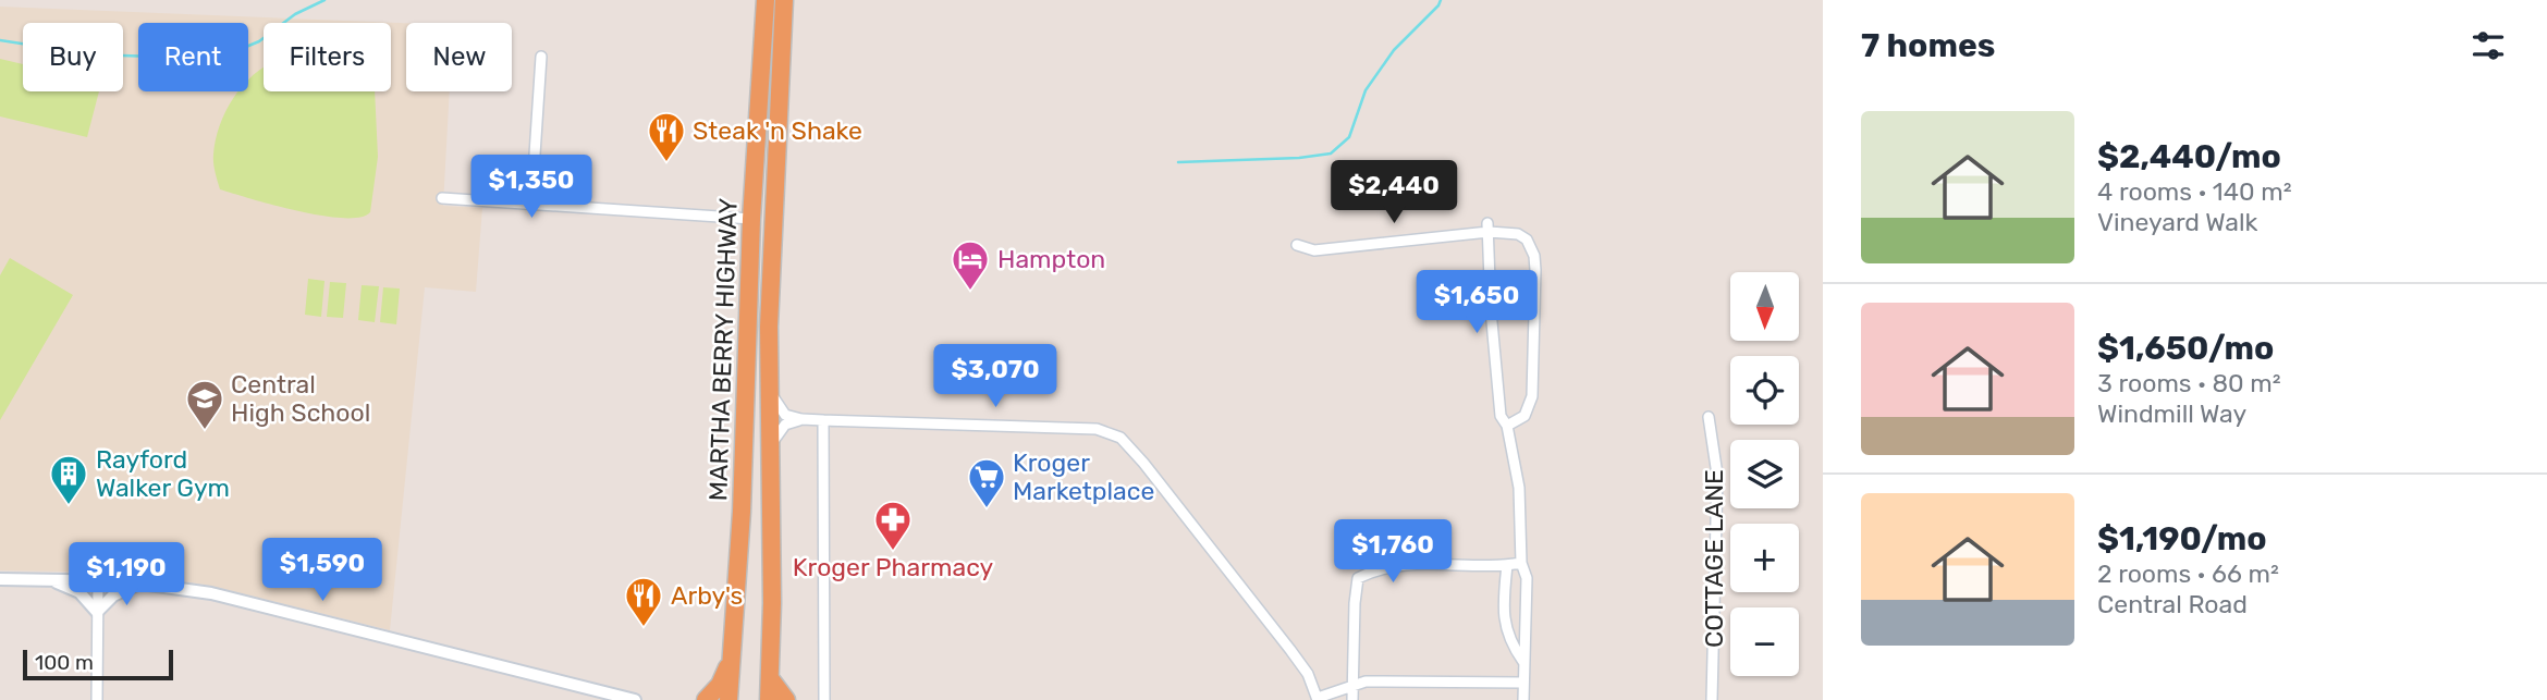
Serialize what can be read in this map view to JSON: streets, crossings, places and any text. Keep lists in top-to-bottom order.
{
  "streets": {
    "highway": ["MARTHA BERRY HIGHWAY"],
    "street": ["COTTAGE LANE"]
  },
  "places": {
    "restaurant": ["Steak 'n Shake", "Arby's"],
    "hotel": ["Hampton"],
    "school or university": ["Central High School"],
    "building": ["Rayford Walker Gym"],
    "supermarket": ["Kroger Marketplace"],
    "pharmacy": ["Kroger Pharmacy"]
  },
  "scale_bar": "100 m",
  "north": "bottom",
  "page": {
    "heading": "7 homes",
    "chip": [
      "Buy",
      "Rent",
      "Filters",
      "New"
    ],
    "list": [
      {
        "name": "$2,440/mo",
        "note": "4 rooms · 140 m² · Vineyard Walk"
      },
      {
        "name": "$1,650/mo",
        "note": "3 rooms · 80 m² · Windmill Way"
      },
      {
        "name": "$1,190/mo",
        "note": "2 rooms · 66 m² · Central Road"
      }
    ],
    "price": [
      "$1,350",
      "$2,440",
      "$1,650",
      "$3,070",
      "$1,760",
      "$1,590",
      "$1,190"
    ],
    "map_buttons": ["+", "−"],
    "scale": "100 m"
  }
}
